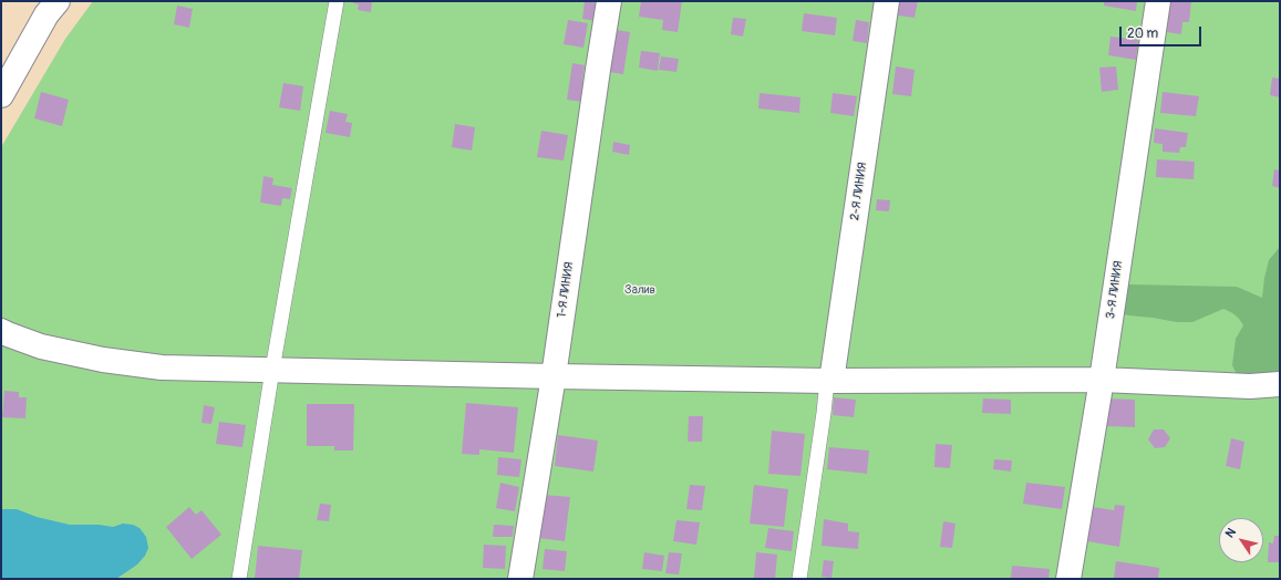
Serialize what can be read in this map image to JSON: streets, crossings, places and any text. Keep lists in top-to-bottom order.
{
  "streets": {
    "street": ["2-Я ЛИНИЯ", "1-Я ЛИНИЯ", "3-Я ЛИНИЯ"]
  },
  "parks": ["Залив"],
  "scale_bar": "20 m",
  "north": "top left"
}
